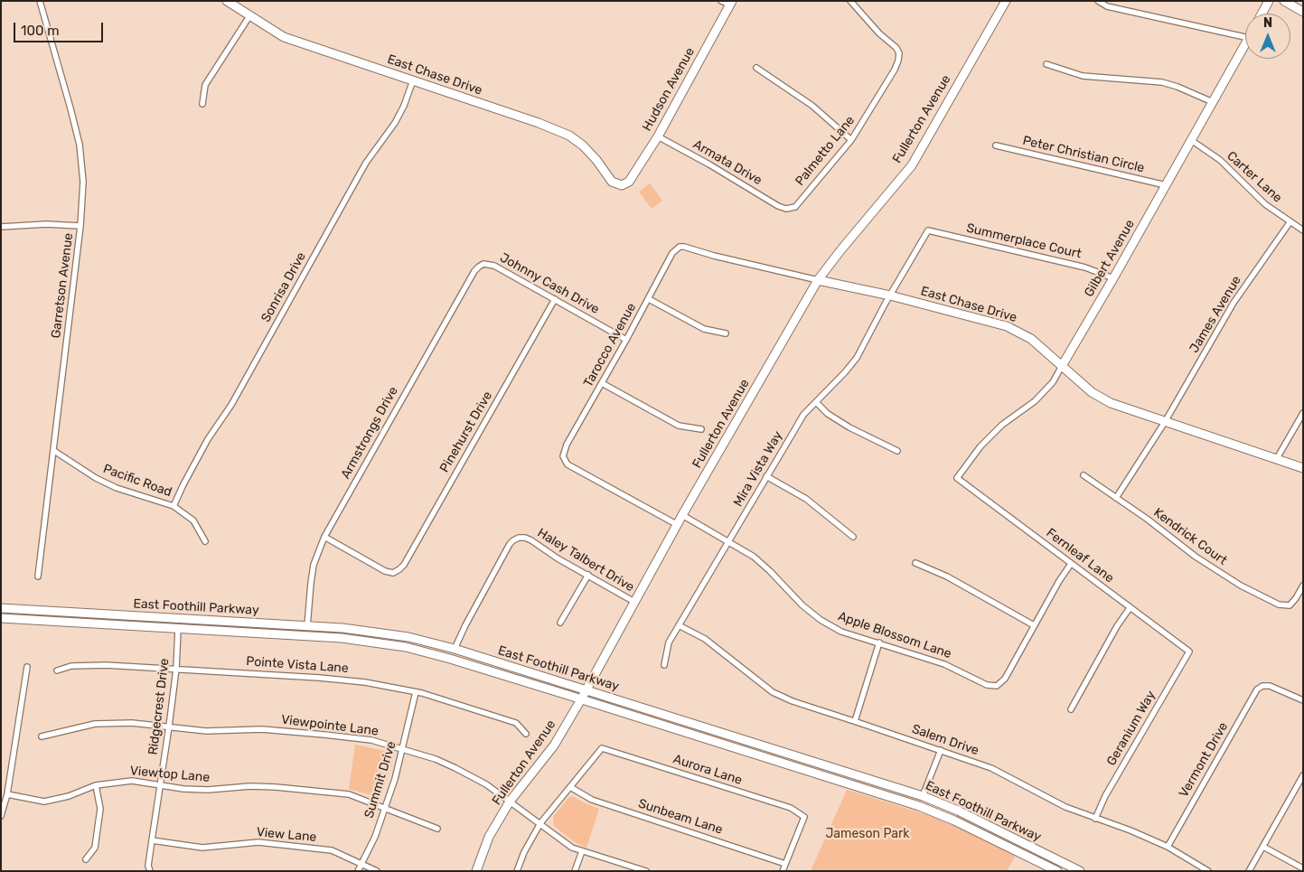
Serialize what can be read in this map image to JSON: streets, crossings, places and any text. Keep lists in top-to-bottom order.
{
  "streets": {
    "main road": [
      "East Chase Drive",
      "Hudson Avenue",
      "Fullerton Avenue",
      "Gilbert Avenue",
      "East Foothill Parkway"
    ],
    "street": [
      "Palmetto Lane",
      "Peter Christian Circle",
      "Armata Drive",
      "Carter Lane",
      "Summerplace Court",
      "Johnny Cash Drive",
      "Garretson Avenue",
      "Sonrisa Drive",
      "James Avenue",
      "Tarocco Avenue",
      "Pinehurst Drive",
      "Armstrongs Drive",
      "Mira Vista Way",
      "Pacific Road",
      "Kendrick Court",
      "Fernleaf Lane",
      "Haley Talbert Drive",
      "Apple Blossom Lane",
      "Pointe Vista Lane",
      "Ridgecrest Drive",
      "Viewpointe Lane",
      "Geranium Way",
      "Salem Drive",
      "Vermont Drive",
      "Aurora Lane",
      "Viewtop Lane",
      "Summit Drive",
      "Sunbeam Lane",
      "View Lane"
    ]
  },
  "crossings": [
    ["East Chase Drive", "Hudson Avenue"],
    ["East Chase Drive", "Fullerton Avenue"],
    ["East Chase Drive", "Gilbert Avenue"],
    ["East Chase Drive", "Sonrisa Drive"],
    ["East Chase Drive", "James Avenue"],
    ["East Chase Drive", "Tarocco Avenue"],
    ["East Chase Drive", "Mira Vista Way"],
    ["Hudson Avenue", "Armata Drive"],
    ["Fullerton Avenue", "Tarocco Avenue"],
    ["Fullerton Avenue", "Haley Talbert Drive"],
    ["Fullerton Avenue", "East Foothill Parkway"],
    ["Fullerton Avenue", "Apple Blossom Lane"],
    ["Fullerton Avenue", "Viewpointe Lane"],
    ["Palmetto Lane", "Armata Drive"],
    ["Peter Christian Circle", "Gilbert Avenue"],
    ["Carter Lane", "Gilbert Avenue"],
    ["Carter Lane", "James Avenue"],
    ["Summerplace Court", "Gilbert Avenue"],
    ["Summerplace Court", "Mira Vista Way"],
    ["Gilbert Avenue", "Fernleaf Lane"],
    ["Johnny Cash Drive", "Tarocco Avenue"],
    ["Johnny Cash Drive", "Pinehurst Drive"],
    ["Johnny Cash Drive", "Armstrongs Drive"],
    ["Garretson Avenue", "Pacific Road"],
    ["Sonrisa Drive", "Pacific Road"],
    ["James Avenue", "Kendrick Court"],
    ["Pinehurst Drive", "Armstrongs Drive"],
    ["Armstrongs Drive", "East Foothill Parkway"],
    ["Mira Vista Way", "Apple Blossom Lane"],
    ["Mira Vista Way", "Salem Drive"],
    ["Fernleaf Lane", "Geranium Way"],
    ["Haley Talbert Drive", "East Foothill Parkway"],
    ["East Foothill Parkway", "Ridgecrest Drive"],
    ["Pointe Vista Lane", "Ridgecrest Drive"],
    ["Pointe Vista Lane", "Summit Drive"],
    ["Ridgecrest Drive", "Viewpointe Lane"],
    ["Ridgecrest Drive", "Viewtop Lane"],
    ["Ridgecrest Drive", "View Lane"],
    ["Viewpointe Lane", "Summit Drive"],
    ["Geranium Way", "Salem Drive"],
    ["Salem Drive", "Vermont Drive"],
    ["Aurora Lane", "Sunbeam Lane"],
    ["Viewtop Lane", "Summit Drive"],
    ["Summit Drive", "View Lane"]
  ],
  "parks": ["Jameson Park"],
  "scale_bar": "100 m",
  "north": "top"
}
